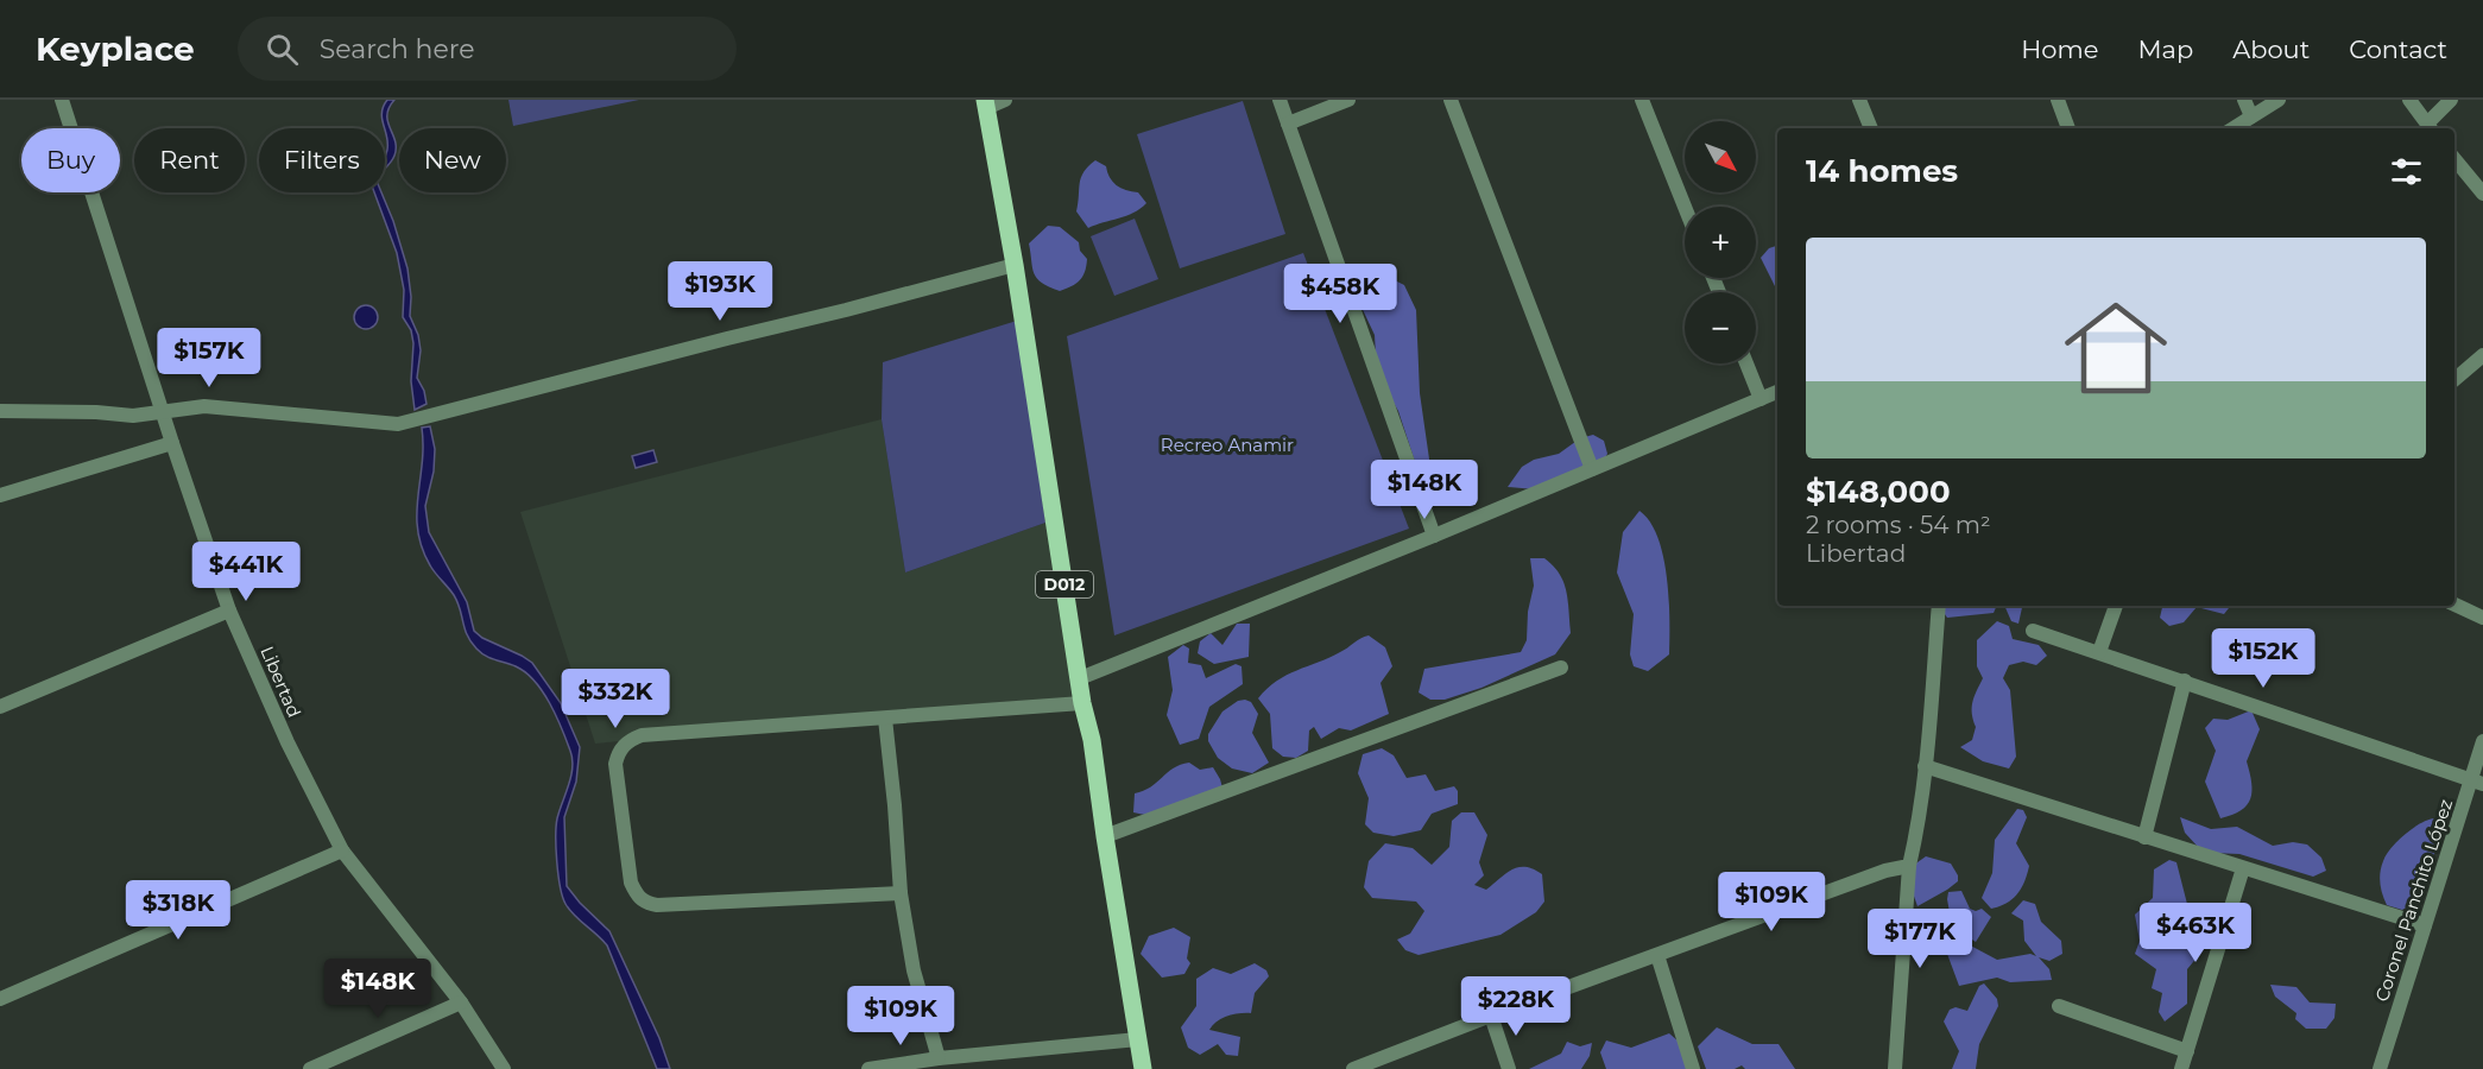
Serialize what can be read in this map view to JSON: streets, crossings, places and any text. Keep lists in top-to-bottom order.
{
  "streets": {
    "main road": ["D012"],
    "street": ["Libertad", "Coronel Panchito López"]
  },
  "parks": ["Recreo Anamir"],
  "north": "bottom right",
  "page": {
    "header": "Keyplace",
    "search": "Search here",
    "nav": [
      "Home",
      "Map",
      "About",
      "Contact"
    ],
    "map_buttons": ["+", "−"],
    "chip": [
      "Buy",
      "Rent",
      "Filters",
      "New"
    ],
    "heading": "14 homes",
    "list": [
      {
        "name": "$148,000",
        "note": "2 rooms · 54 m² · Libertad"
      }
    ],
    "price": [
      "$193K",
      "$458K",
      "$157K",
      "$148K",
      "$441K",
      "$152K",
      "$332K",
      "$109K",
      "$318K",
      "$463K",
      "$177K",
      "$148K",
      "$228K",
      "$109K"
    ]
  }
}
